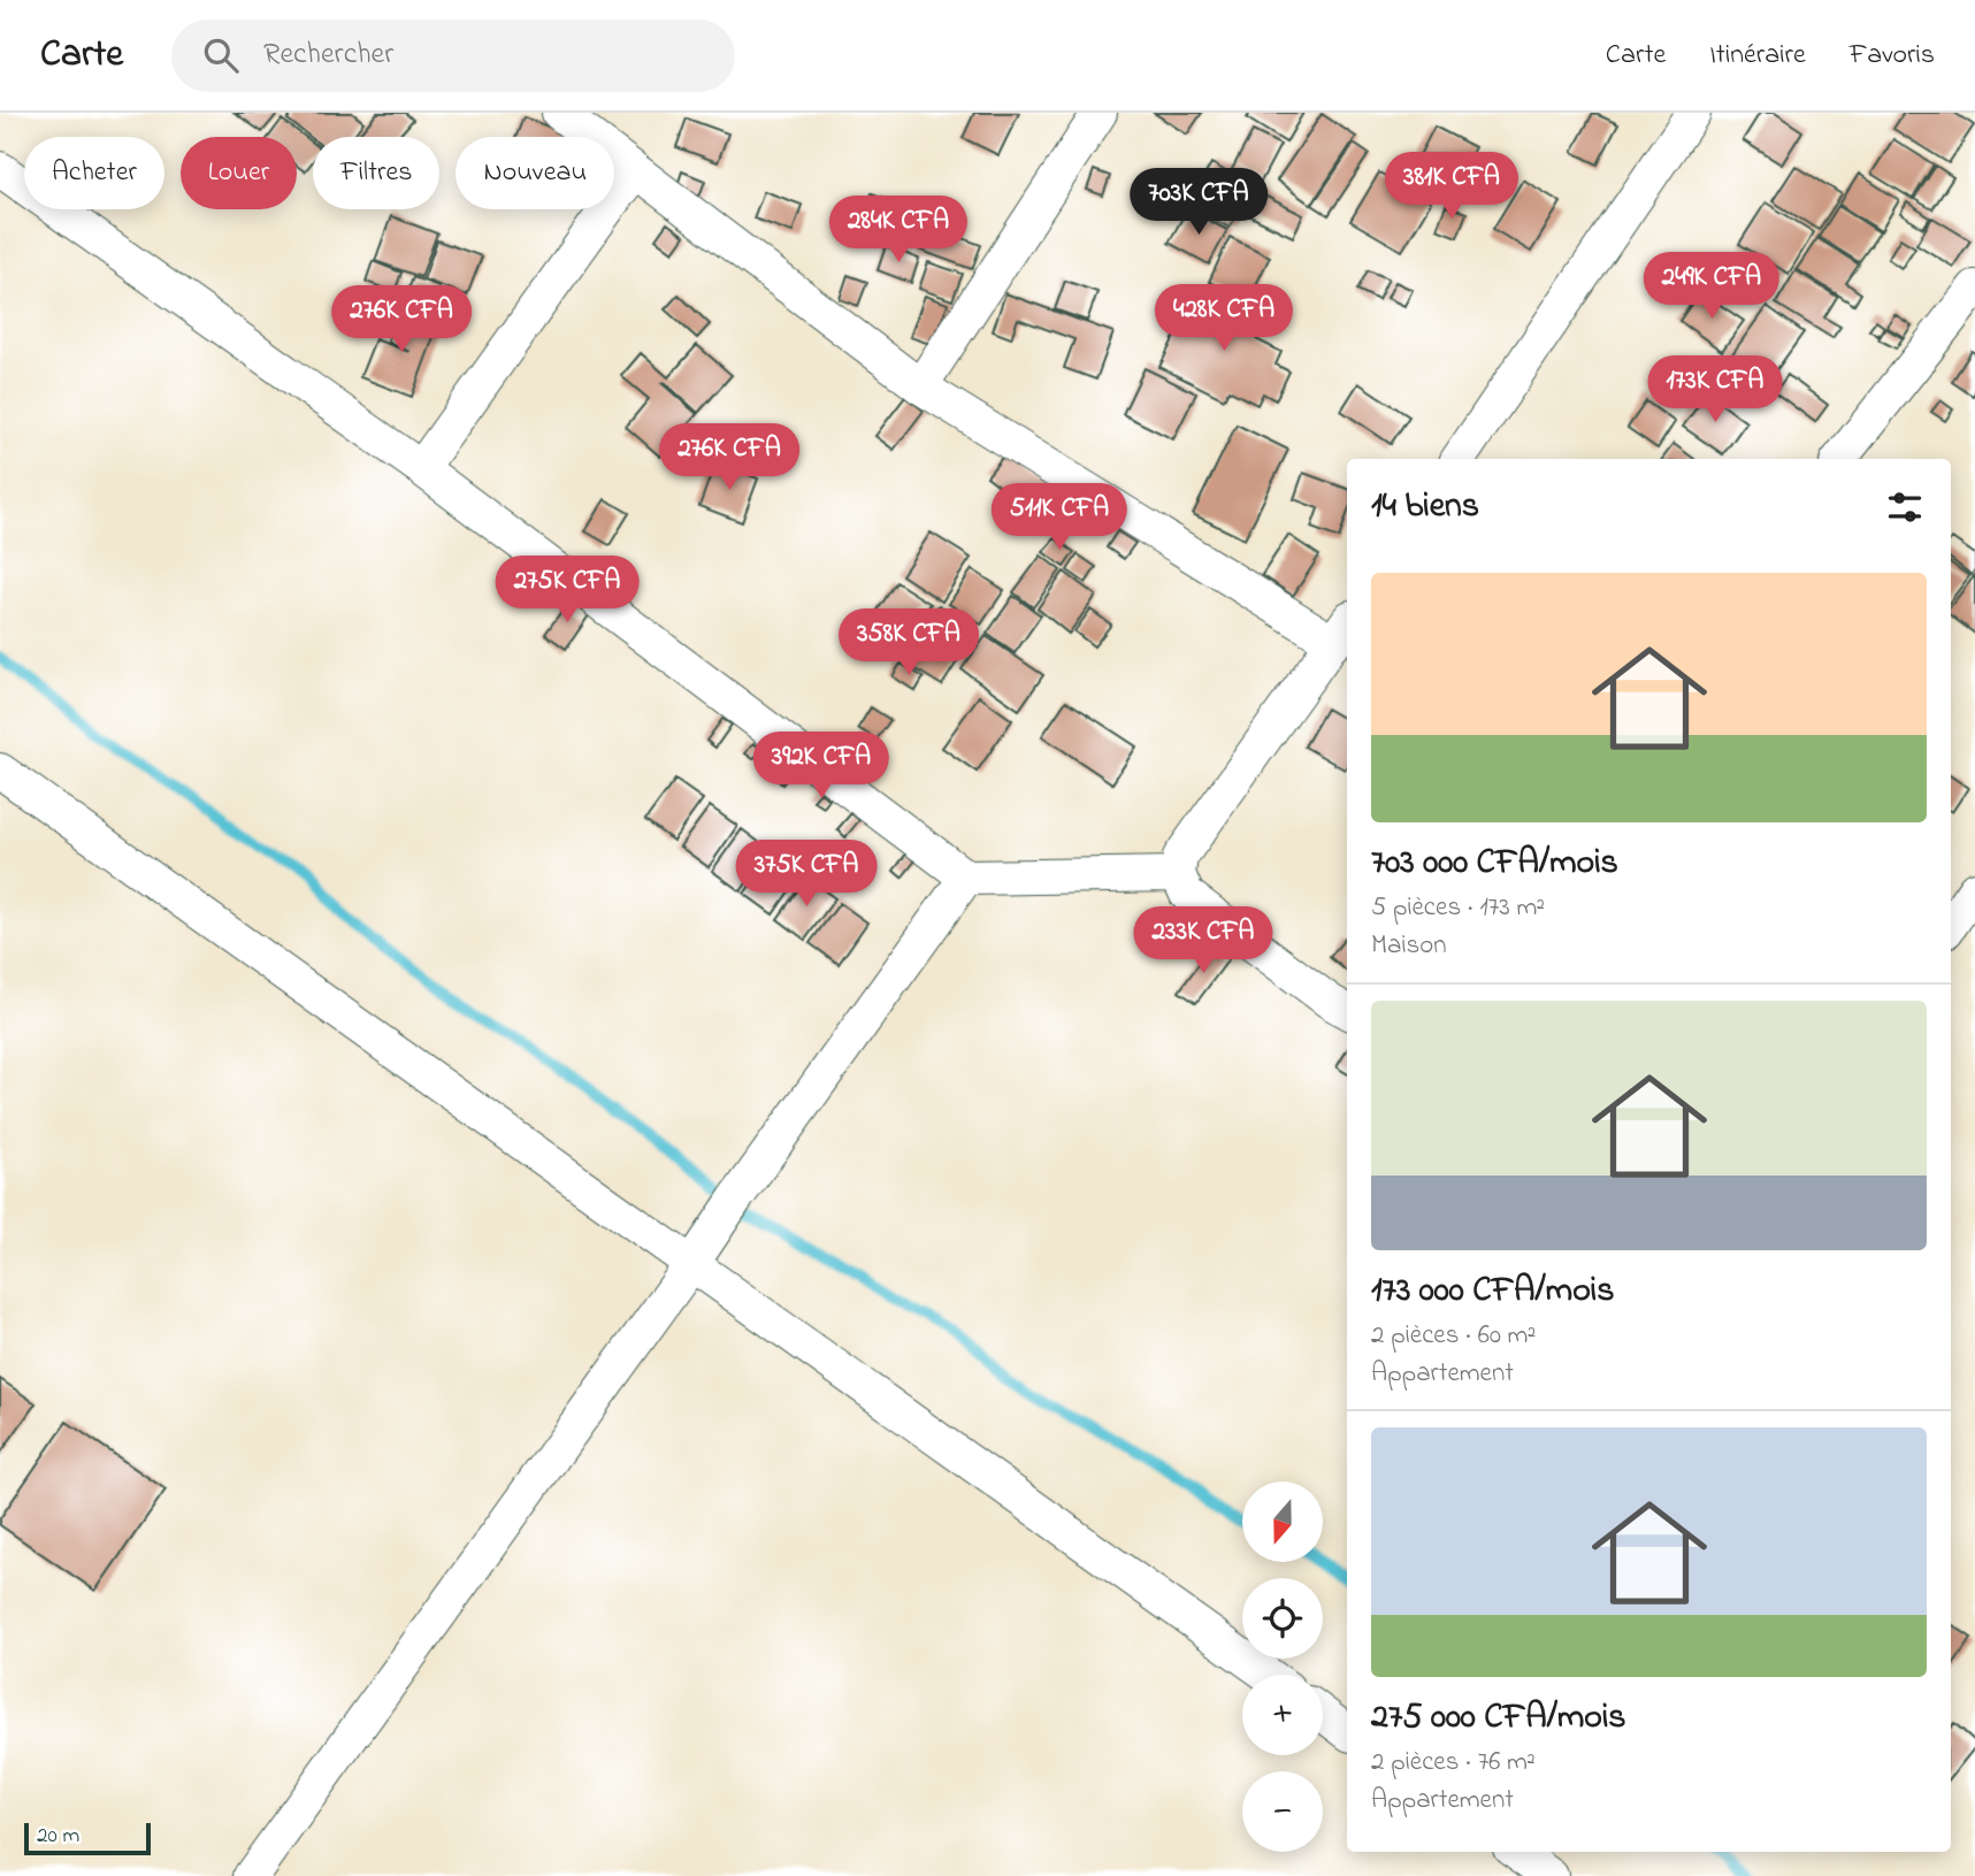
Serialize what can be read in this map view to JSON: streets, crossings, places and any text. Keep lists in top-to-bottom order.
{
  "scale_bar": "20 m",
  "north": "bottom",
  "page": {
    "header": "Carte",
    "search": "Rechercher",
    "nav": ["Carte", "Itinéraire", "Favoris"],
    "chip": [
      "Acheter",
      "Louer",
      "Filtres",
      "Nouveau"
    ],
    "price": [
      "381K CFA",
      "703K CFA",
      "284K CFA",
      "249K CFA",
      "428K CFA",
      "276K CFA",
      "173K CFA",
      "276K CFA",
      "511K CFA",
      "275K CFA",
      "358K CFA",
      "392K CFA",
      "375K CFA",
      "233K CFA"
    ],
    "heading": "14 biens",
    "list": [
      {
        "name": "703 000 CFA/mois",
        "note": "5 pièces · 173 m² · Maison"
      },
      {
        "name": "173 000 CFA/mois",
        "note": "2 pièces · 60 m² · Appartement"
      },
      {
        "name": "275 000 CFA/mois",
        "note": "2 pièces · 76 m² · Appartement"
      }
    ],
    "map_buttons": ["+", "−"],
    "scale": "20 m"
  }
}
